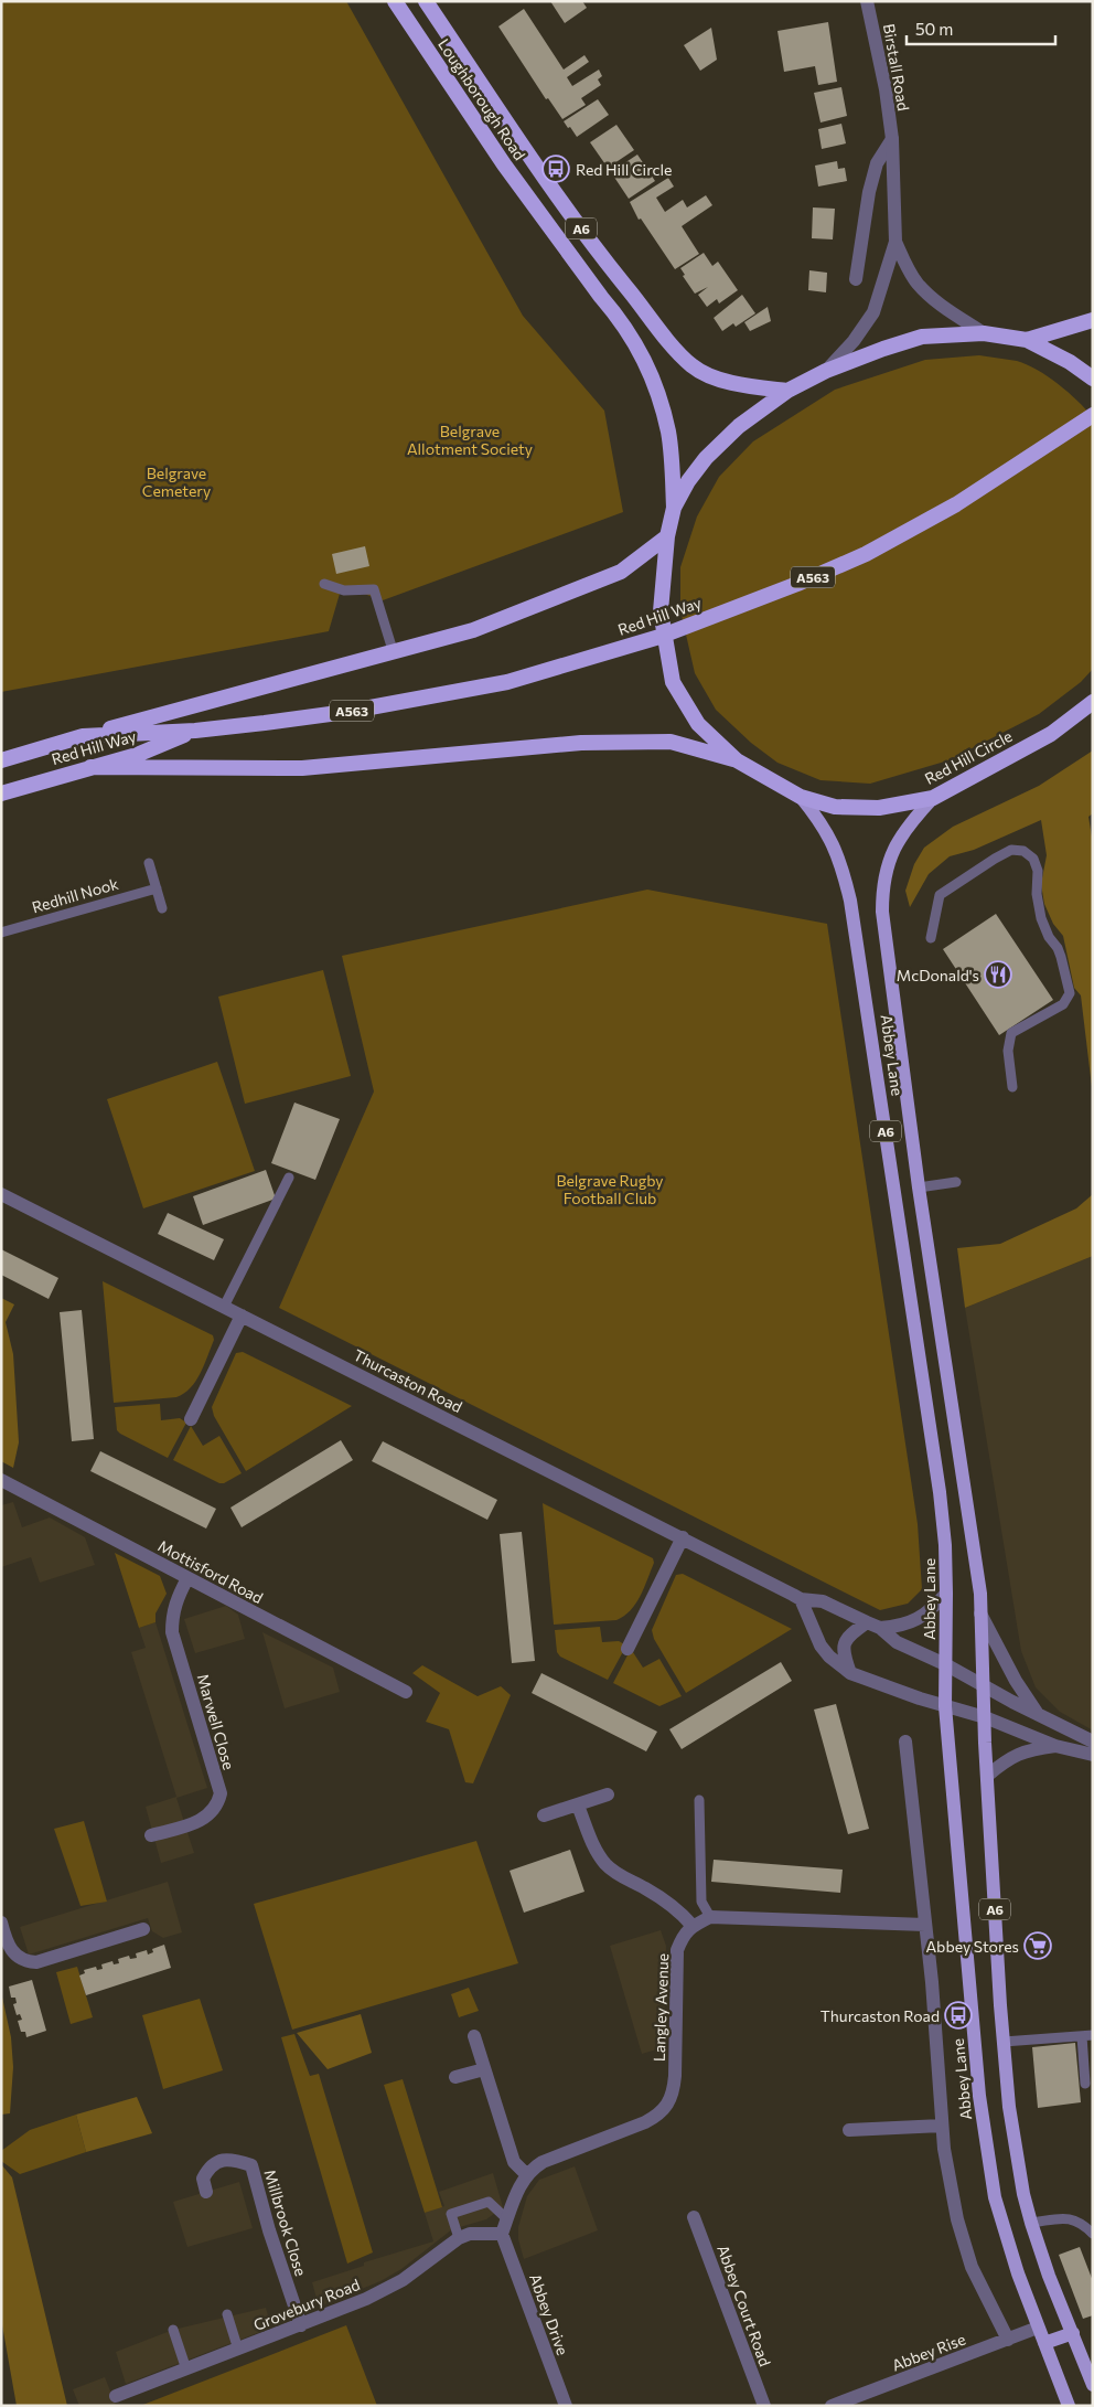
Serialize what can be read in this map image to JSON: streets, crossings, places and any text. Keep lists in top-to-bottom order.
{
  "streets": {
    "highway": [
      "Loughborough Road",
      "A6",
      "A563",
      "Red Hill Way",
      "Red Hill Circle"
    ],
    "main road": ["Abbey Lane"],
    "street": [
      "Birstall Road",
      "Thurcaston Road",
      "Mottisford Road",
      "Marwell Close",
      "Langley Avenue",
      "Millbrook Close",
      "Grovebury Road",
      "Abbey Court Road",
      "Abbey Drive",
      "Abbey Rise"
    ],
    "lane": ["Redhill Nook"]
  },
  "crossings": [
    ["Birstall Road", "Red Hill Circle"],
    ["Loughborough Road", "Red Hill Circle"],
    ["Red Hill Circle", "Abbey Lane"],
    ["Abbey Lane", "Thurcaston Road"],
    ["Abbey Lane", "Abbey Rise"],
    ["Mottisford Road", "Marwell Close"],
    ["Millbrook Close", "Grovebury Road"],
    ["Grovebury Road", "Abbey Drive"]
  ],
  "parks": ["Belgrave Allotment Society", "Belgrave Cemetery", "Belgrave Rugby Football Club"],
  "places": {
    "bus stop": ["Red Hill Circle", "Thurcaston Road"],
    "restaurant": ["McDonald's"],
    "supermarket": ["Abbey Stores"]
  },
  "scale_bar": "50 m"
}
